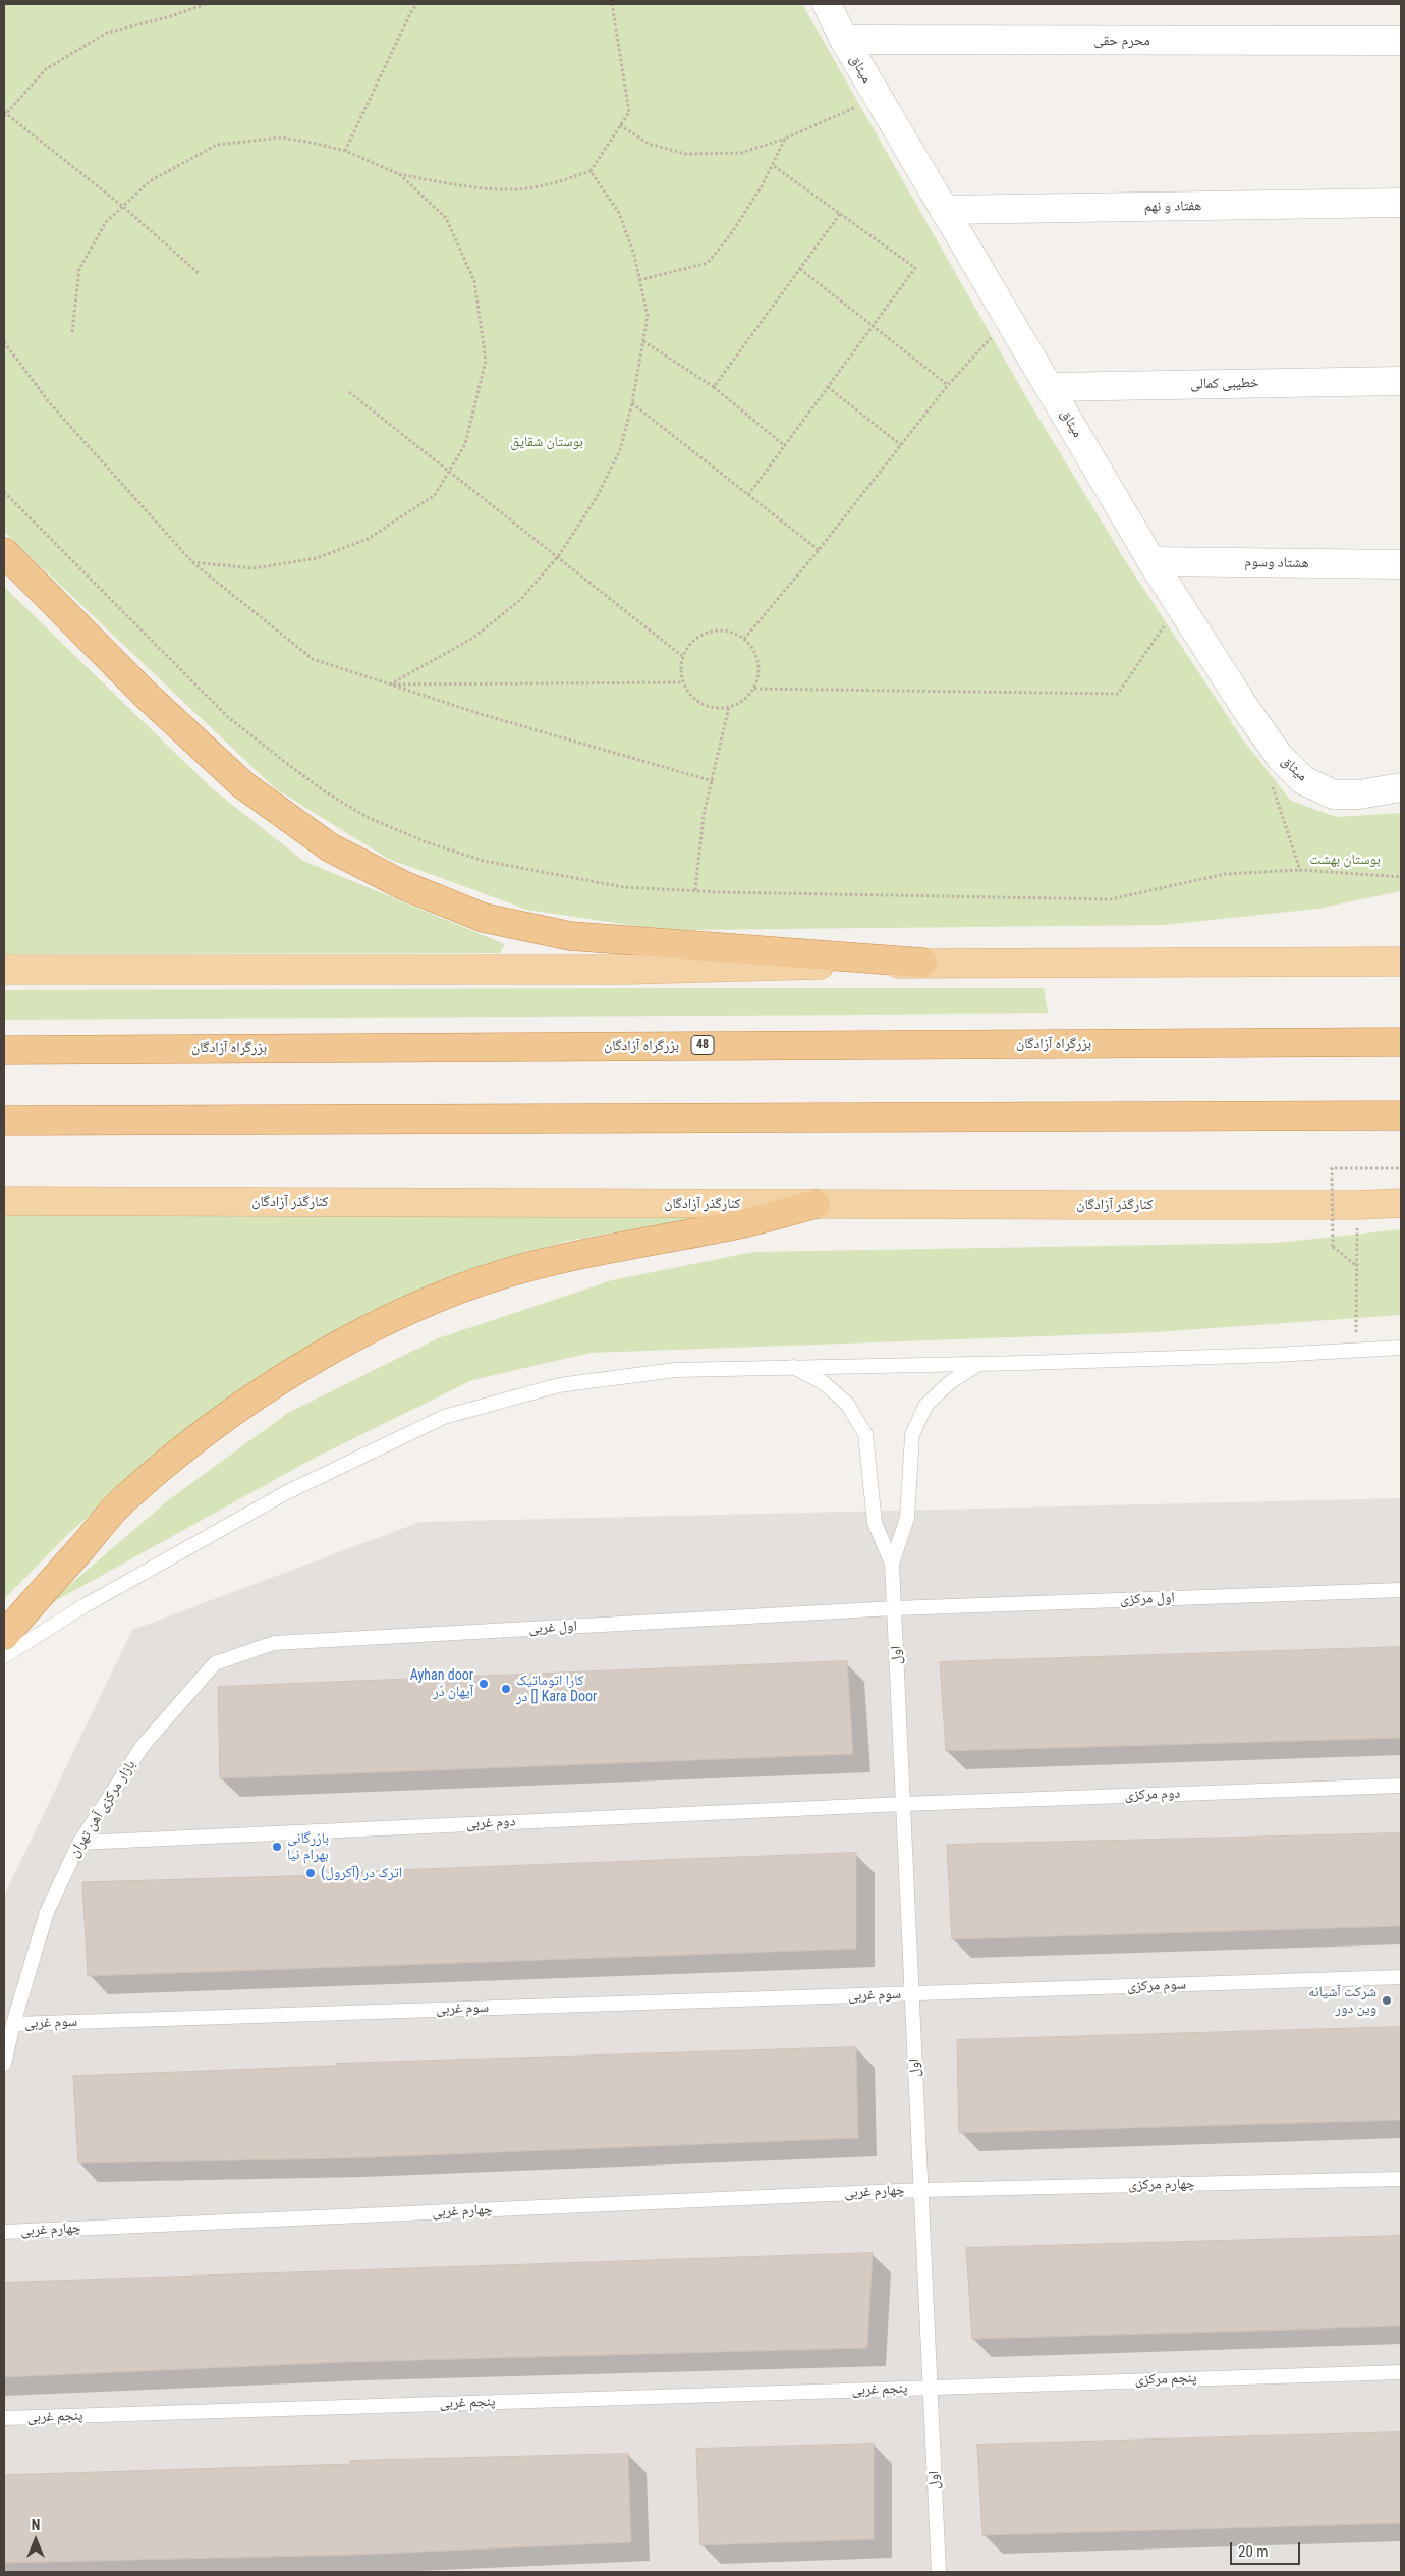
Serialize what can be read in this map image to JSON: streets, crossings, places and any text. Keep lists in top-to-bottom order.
{
  "streets": {
    "highway": ["بزرگراه آزادگان", "48"],
    "main road": ["کنارگذر آزادگان"],
    "street": [
      "محرم حقی",
      "میثاق",
      "هفتاد و نهم",
      "خطیبی کمالی",
      "هشتاد وسوم"
    ],
    "lane": [
      "اول مرکزی",
      "اول غربی",
      "اول",
      "دوم مرکزی",
      "بازار مرکزی آهن تهران",
      "دوم غربی",
      "سوم مرکزی",
      "سوم غربی",
      "چهارم مرکزی",
      "چهارم غربی",
      "پنجم مرکزی",
      "پنجم غربی"
    ]
  },
  "crossings": [
    ["محرم حقی", "میثاق"],
    ["میثاق", "هفتاد و نهم"],
    ["میثاق", "خطیبی کمالی"],
    ["میثاق", "هشتاد وسوم"],
    ["اول مرکزی", "اول غربی"],
    ["اول مرکزی", "اول"],
    ["اول غربی", "اول"],
    ["اول غربی", "بازار مرکزی آهن تهران"],
    ["اول", "دوم مرکزی"],
    ["اول", "دوم غربی"],
    ["اول", "سوم مرکزی"],
    ["اول", "سوم غربی"],
    ["اول", "چهارم مرکزی"],
    ["اول", "چهارم غربی"],
    ["اول", "پنجم مرکزی"],
    ["اول", "پنجم غربی"],
    ["دوم مرکزی", "دوم غربی"],
    ["بازار مرکزی آهن تهران", "دوم غربی"],
    ["بازار مرکزی آهن تهران", "سوم غربی"],
    ["سوم مرکزی", "سوم غربی"],
    ["چهارم مرکزی", "چهارم غربی"],
    ["پنجم مرکزی", "پنجم غربی"]
  ],
  "parks": ["بوستان شقایق", "بوستان بهشت"],
  "places": [
    "Ayhan door آیهان دٌر",
    "کارا اتوماتیک در [] Kara Door",
    "بازرگانی بهرام نیا",
    "اترک در (آکرول)",
    "شرکت آشیانه وین دور"
  ],
  "scale_bar": "20 m",
  "north": "top"
}
